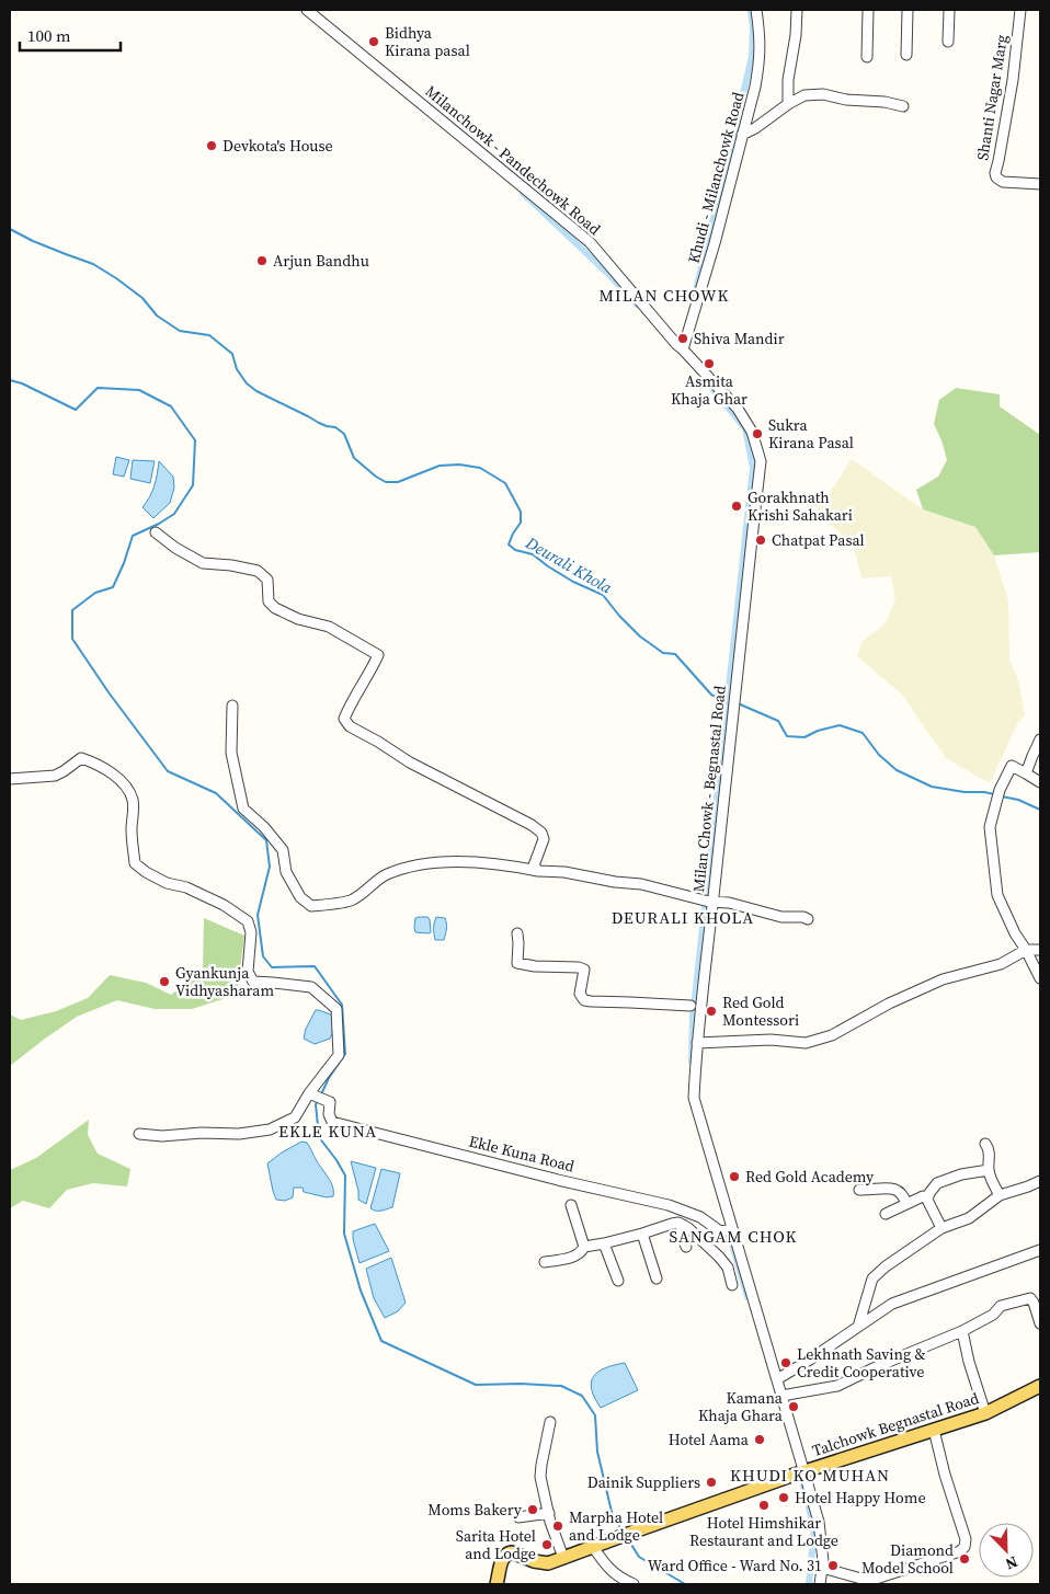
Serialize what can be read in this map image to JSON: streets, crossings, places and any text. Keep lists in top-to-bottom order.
{
  "streets": {
    "main road": ["Talchowk Begnastal Road"],
    "street": [
      "Shanti Nagar Marg",
      "Milanchowk - Pandechowk Road",
      "Khudi - Milanchowk Road",
      "Milan Chowk - Begnastal Road",
      "Ekle Kuna Road"
    ]
  },
  "crossings": [
    ["Milanchowk - Pandechowk Road", "Khudi - Milanchowk Road"],
    ["Milanchowk - Pandechowk Road", "Milan Chowk - Begnastal Road"],
    ["Khudi - Milanchowk Road", "Milan Chowk - Begnastal Road"],
    ["Milan Chowk - Begnastal Road", "Talchowk Begnastal Road"]
  ],
  "districts": [
    "MILAN CHOWK",
    "DEURALI KHOLA",
    "EKLE KUNA",
    "SANGAM CHOK",
    "KHUDI KO MUHAN"
  ],
  "water": ["Deurali Khola"],
  "places": [
    "Bidhya Kirana pasal",
    "Devkota's House",
    "Arjun Bandhu",
    "Shiva Mandir",
    "Asmita Khaja Ghar",
    "Sukra Kirana Pasal",
    "Gorakhnath Krishi Sahakari",
    "Chatpat Pasal",
    "Gyankunja Vidhyasharam",
    "Red Gold Montessori",
    "Red Gold Academy",
    "Lekhnath Saving & Credit Cooperative",
    "Kamana Khaja Ghara",
    "Hotel Aama",
    "Dainik Suppliers",
    "Hotel Happy Home",
    "Hotel Himshikar Restaurant and Lodge",
    "Moms Bakery",
    "Marpha Hotel and Lodge",
    "Sarita Hotel and Lodge",
    "Diamond Model School",
    "Ward Office - Ward No. 31"
  ],
  "scale_bar": "100 m",
  "north": "bottom right"
}
